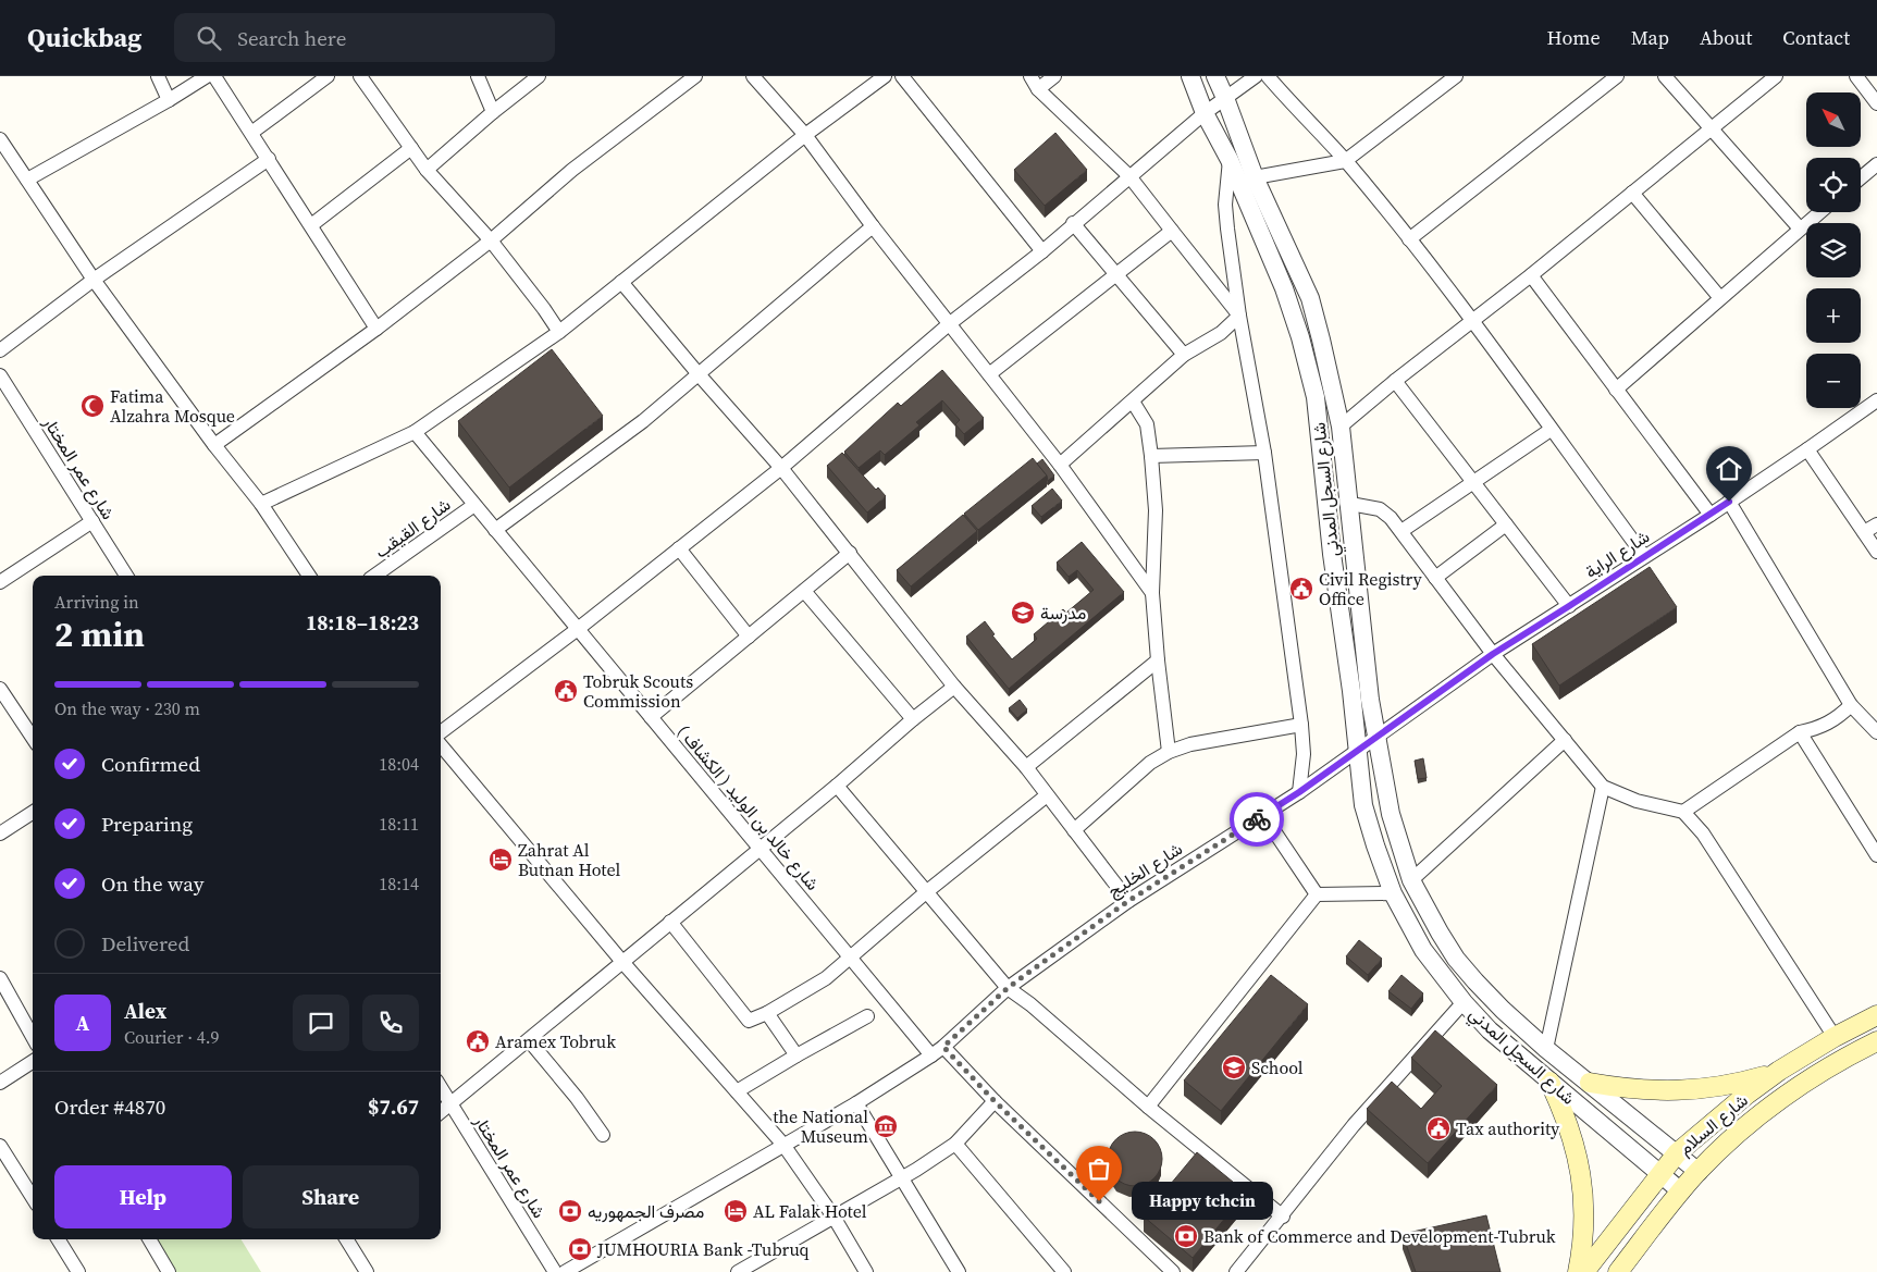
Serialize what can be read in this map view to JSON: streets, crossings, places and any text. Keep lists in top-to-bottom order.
{
  "streets": {
    "main road": ["شارع السلام"],
    "street": [
      "شارع عمر المختار",
      "شارع السجل المدني",
      "شارع القيقب",
      "شارع الراية",
      "شارع خالد بن الوليد ( الكشاف )",
      "شارع الخليج"
    ]
  },
  "crossings": [
    ["شارع السجل المدني", "شارع الراية"],
    ["شارع السجل المدني", "شارع الخليج"],
    ["شارع السجل المدني", "شارع السلام"],
    ["شارع القيقب", "شارع خالد بن الوليد ( الكشاف )"],
    ["شارع الراية", "شارع الخليج"],
    ["شارع خالد بن الوليد ( الكشاف )", "شارع الخليج"]
  ],
  "places": {
    "mosque": ["Fatima Alzahra Mosque"],
    "public building": [
      "Civil Registry Office",
      "Tobruk Scouts Commission",
      "Aramex Tobruk",
      "Tax authority"
    ],
    "school or university": ["مدرسة", "School"],
    "hotel": ["Zahrat Al Butnan Hotel", "AL Falak Hotel"],
    "museum": ["the National Museum"],
    "other": ["Happy tchcin"],
    "bank": ["مصرف الجمهوريه", "Bank of Commerce and Development-Tubruk", "JUMHOURIA Bank -Tubruq"]
  },
  "north": "top left",
  "page": {
    "header": "Quickbag",
    "search": "Search here",
    "nav": [
      "Home",
      "Map",
      "About",
      "Contact"
    ],
    "map_buttons": ["+", "−"],
    "heading": ["2 min", "Arriving in", "18:18–18:23"],
    "panel": [
      "Alex",
      "Courier · 4.9",
      "Order #4870",
      "$7.67"
    ],
    "bar": "On the way · 230 m",
    "list": [
      ["Confirmed", "18:04"],
      ["Preparing", "18:11"],
      ["On the way", "18:14"],
      "Delivered"
    ],
    "round": "A",
    "buttons": ["Help", "Share"],
    "bubble": "Happy tchcin"
  }
}
